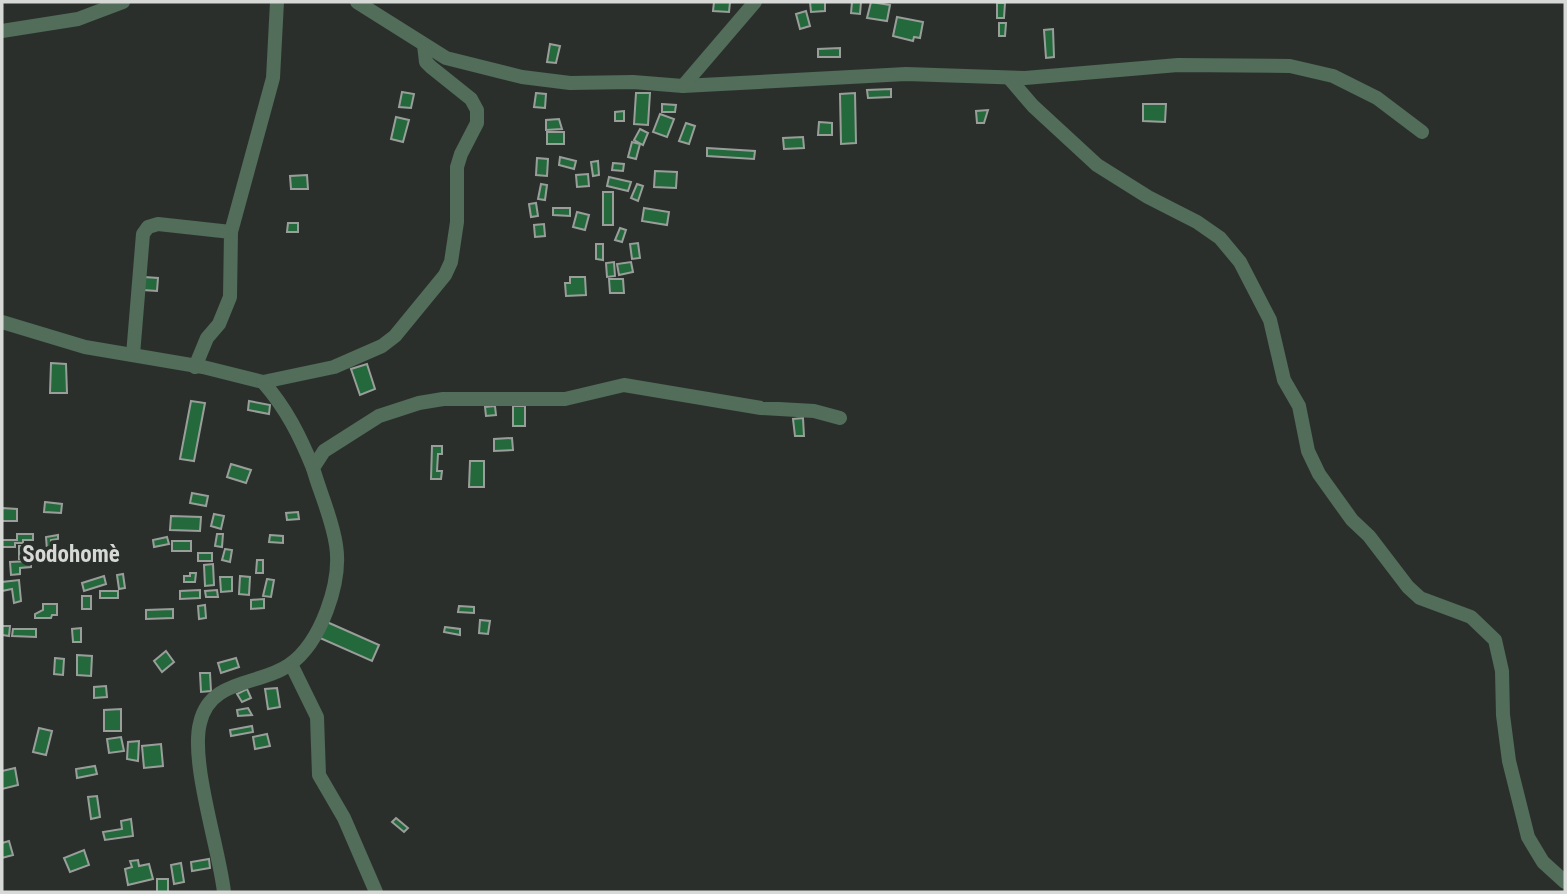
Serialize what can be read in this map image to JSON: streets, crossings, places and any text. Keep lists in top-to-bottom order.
{
  "districts": ["Sodohomè"]
}
